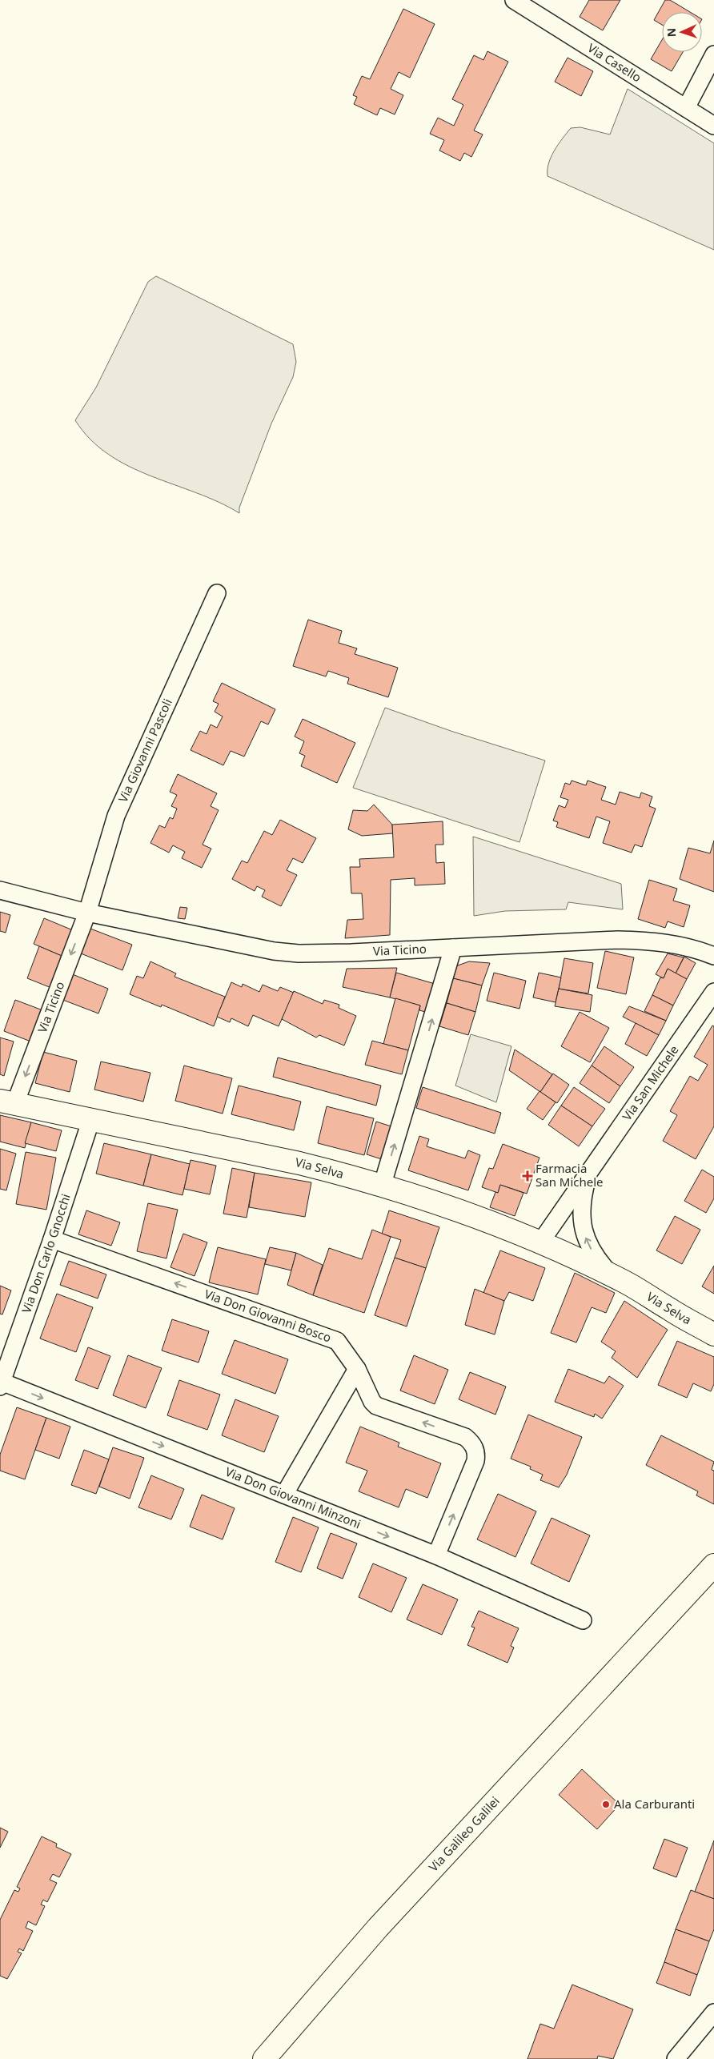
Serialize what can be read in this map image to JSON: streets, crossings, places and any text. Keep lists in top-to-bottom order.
{
  "streets": {
    "main road": ["Via Selva", "Via Galileo Galilei"],
    "street": [
      "Via Casello",
      "Via Giovanni Pascoli",
      "Via Ticino",
      "Via San Michele",
      "Via Don Carlo Gnocchi",
      "Via Don Giovanni Bosco",
      "Via Don Giovanni Minzoni"
    ]
  },
  "crossings": [
    ["Via Giovanni Pascoli", "Via Ticino"],
    ["Via Ticino", "Via Selva"],
    ["Via San Michele", "Via Selva"],
    ["Via Selva", "Via Don Carlo Gnocchi"],
    ["Via Don Carlo Gnocchi", "Via Don Giovanni Bosco"],
    ["Via Don Carlo Gnocchi", "Via Don Giovanni Minzoni"],
    ["Via Don Giovanni Bosco", "Via Don Giovanni Minzoni"]
  ],
  "one_way": ["Via Don Giovanni Bosco", "Via Don Giovanni Minzoni"],
  "places": {
    "health": ["Farmacia San Michele"],
    "other": ["Ala Carburanti"]
  },
  "north": "left"
}
